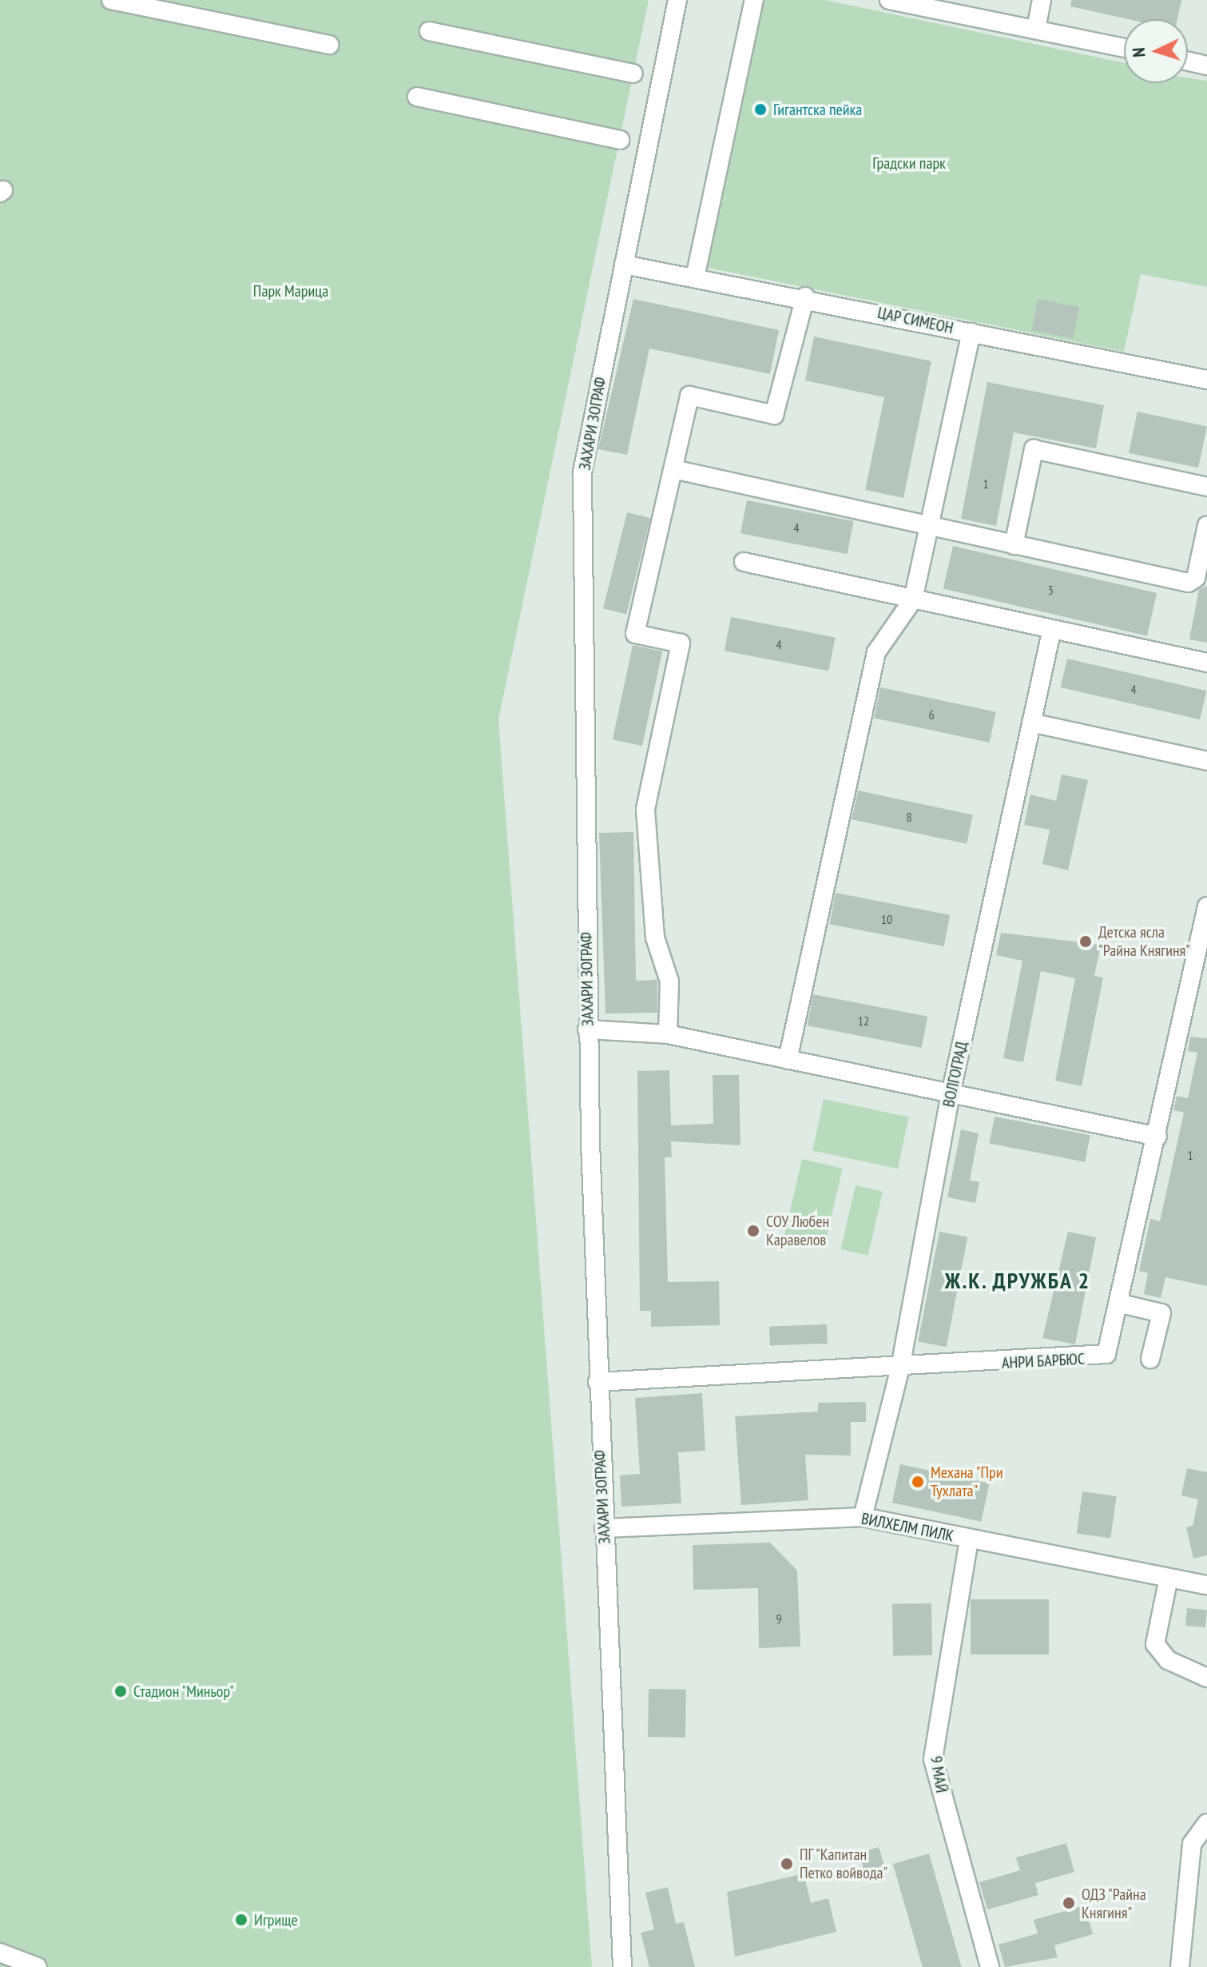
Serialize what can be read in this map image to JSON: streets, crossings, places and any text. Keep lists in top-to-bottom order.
{
  "streets": {
    "street": [
      "ЦАР СИМЕОН",
      "ЗАХАРИ ЗОГРАФ",
      "ВОЛГОГРАД",
      "АНРИ БАРБЮС",
      "ВИЛХЕЛМ ПИЛК",
      "9 МАЙ"
    ]
  },
  "crossings": [
    ["ЦАР СИМЕОН", "ЗАХАРИ ЗОГРАФ"],
    ["ЗАХАРИ ЗОГРАФ", "АНРИ БАРБЮС"],
    ["ЗАХАРИ ЗОГРАФ", "ВИЛХЕЛМ ПИЛК"],
    ["ВОЛГОГРАД", "АНРИ БАРБЮС"],
    ["ВОЛГОГРАД", "ВИЛХЕЛМ ПИЛК"],
    ["ВИЛХЕЛМ ПИЛК", "9 МАЙ"]
  ],
  "districts": ["Ж.К. ДРУЖБА 2"],
  "parks": ["Градски парк", "Парк Марица"],
  "places": [
    "Гигантска пейка",
    "Детска ясла \"Райна Княгиня\"",
    "СОУ Любен Каравелов",
    "Механа \"При Тухлата\"",
    "Стадион \"Миньор\"",
    "ПГ \"Капитан Петко войвода\"",
    "ОДЗ \"Райна Княгиня\"",
    "Игрище"
  ],
  "house_numbers": [
    "1",
    "4",
    "3",
    "4",
    "4",
    "6",
    "8",
    "10",
    "12",
    "1",
    "9"
  ],
  "north": "left"
}
